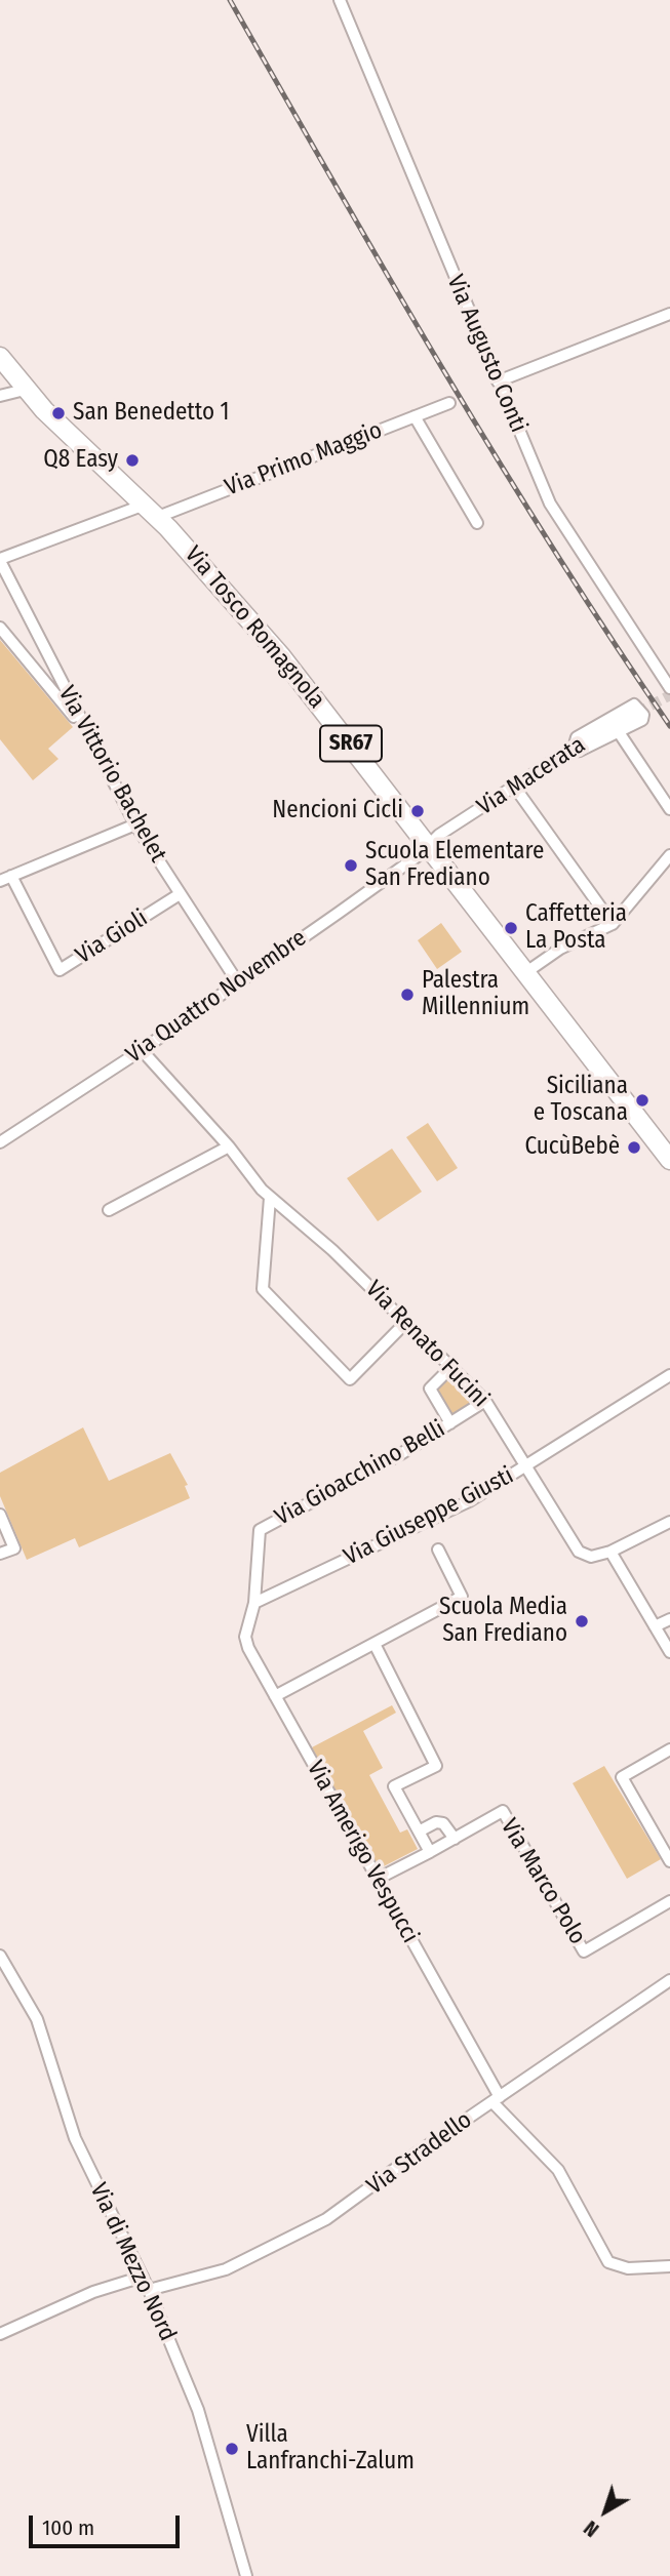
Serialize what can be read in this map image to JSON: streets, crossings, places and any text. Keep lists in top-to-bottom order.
{
  "streets": {
    "main road": ["Via Tosco Romagnola", "SR67"],
    "street": [
      "Via Augusto Conti",
      "Via Primo Maggio",
      "Via Vittorio Bachelet",
      "Via Macerata",
      "Via Gioli",
      "Via Quattro Novembre",
      "Via Renato Fucini",
      "Via Gioacchino Belli",
      "Via Giuseppe Giusti",
      "Via Amerigo Vespucci",
      "Via Marco Polo",
      "Via Stradello",
      "Via di Mezzo Nord"
    ]
  },
  "crossings": [
    ["Via Primo Maggio", "Via Tosco Romagnola"],
    ["Via Primo Maggio", "Via Vittorio Bachelet"],
    ["Via Tosco Romagnola", "Via Macerata"],
    ["Via Tosco Romagnola", "Via Quattro Novembre"],
    ["Via Vittorio Bachelet", "Via Gioli"],
    ["Via Vittorio Bachelet", "Via Quattro Novembre"],
    ["Via Macerata", "Via Quattro Novembre"],
    ["Via Quattro Novembre", "Via Renato Fucini"],
    ["Via Renato Fucini", "Via Gioacchino Belli"],
    ["Via Renato Fucini", "Via Giuseppe Giusti"],
    ["Via Gioacchino Belli", "Via Giuseppe Giusti"],
    ["Via Gioacchino Belli", "Via Amerigo Vespucci"],
    ["Via Giuseppe Giusti", "Via Amerigo Vespucci"],
    ["Via Amerigo Vespucci", "Via Stradello"],
    ["Via Stradello", "Via di Mezzo Nord"]
  ],
  "places": [
    "San Benedetto 1",
    "Q8 Easy",
    "Nencioni Cicli",
    "Scuola Elementare San Frediano",
    "Caffetteria La Posta",
    "Palestra Millennium",
    "Siciliana e Toscana",
    "CucùBebè",
    "Scuola Media San Frediano",
    "Villa Lanfranchi-Zalum"
  ],
  "scale_bar": "100 m",
  "north": "bottom left"
}
